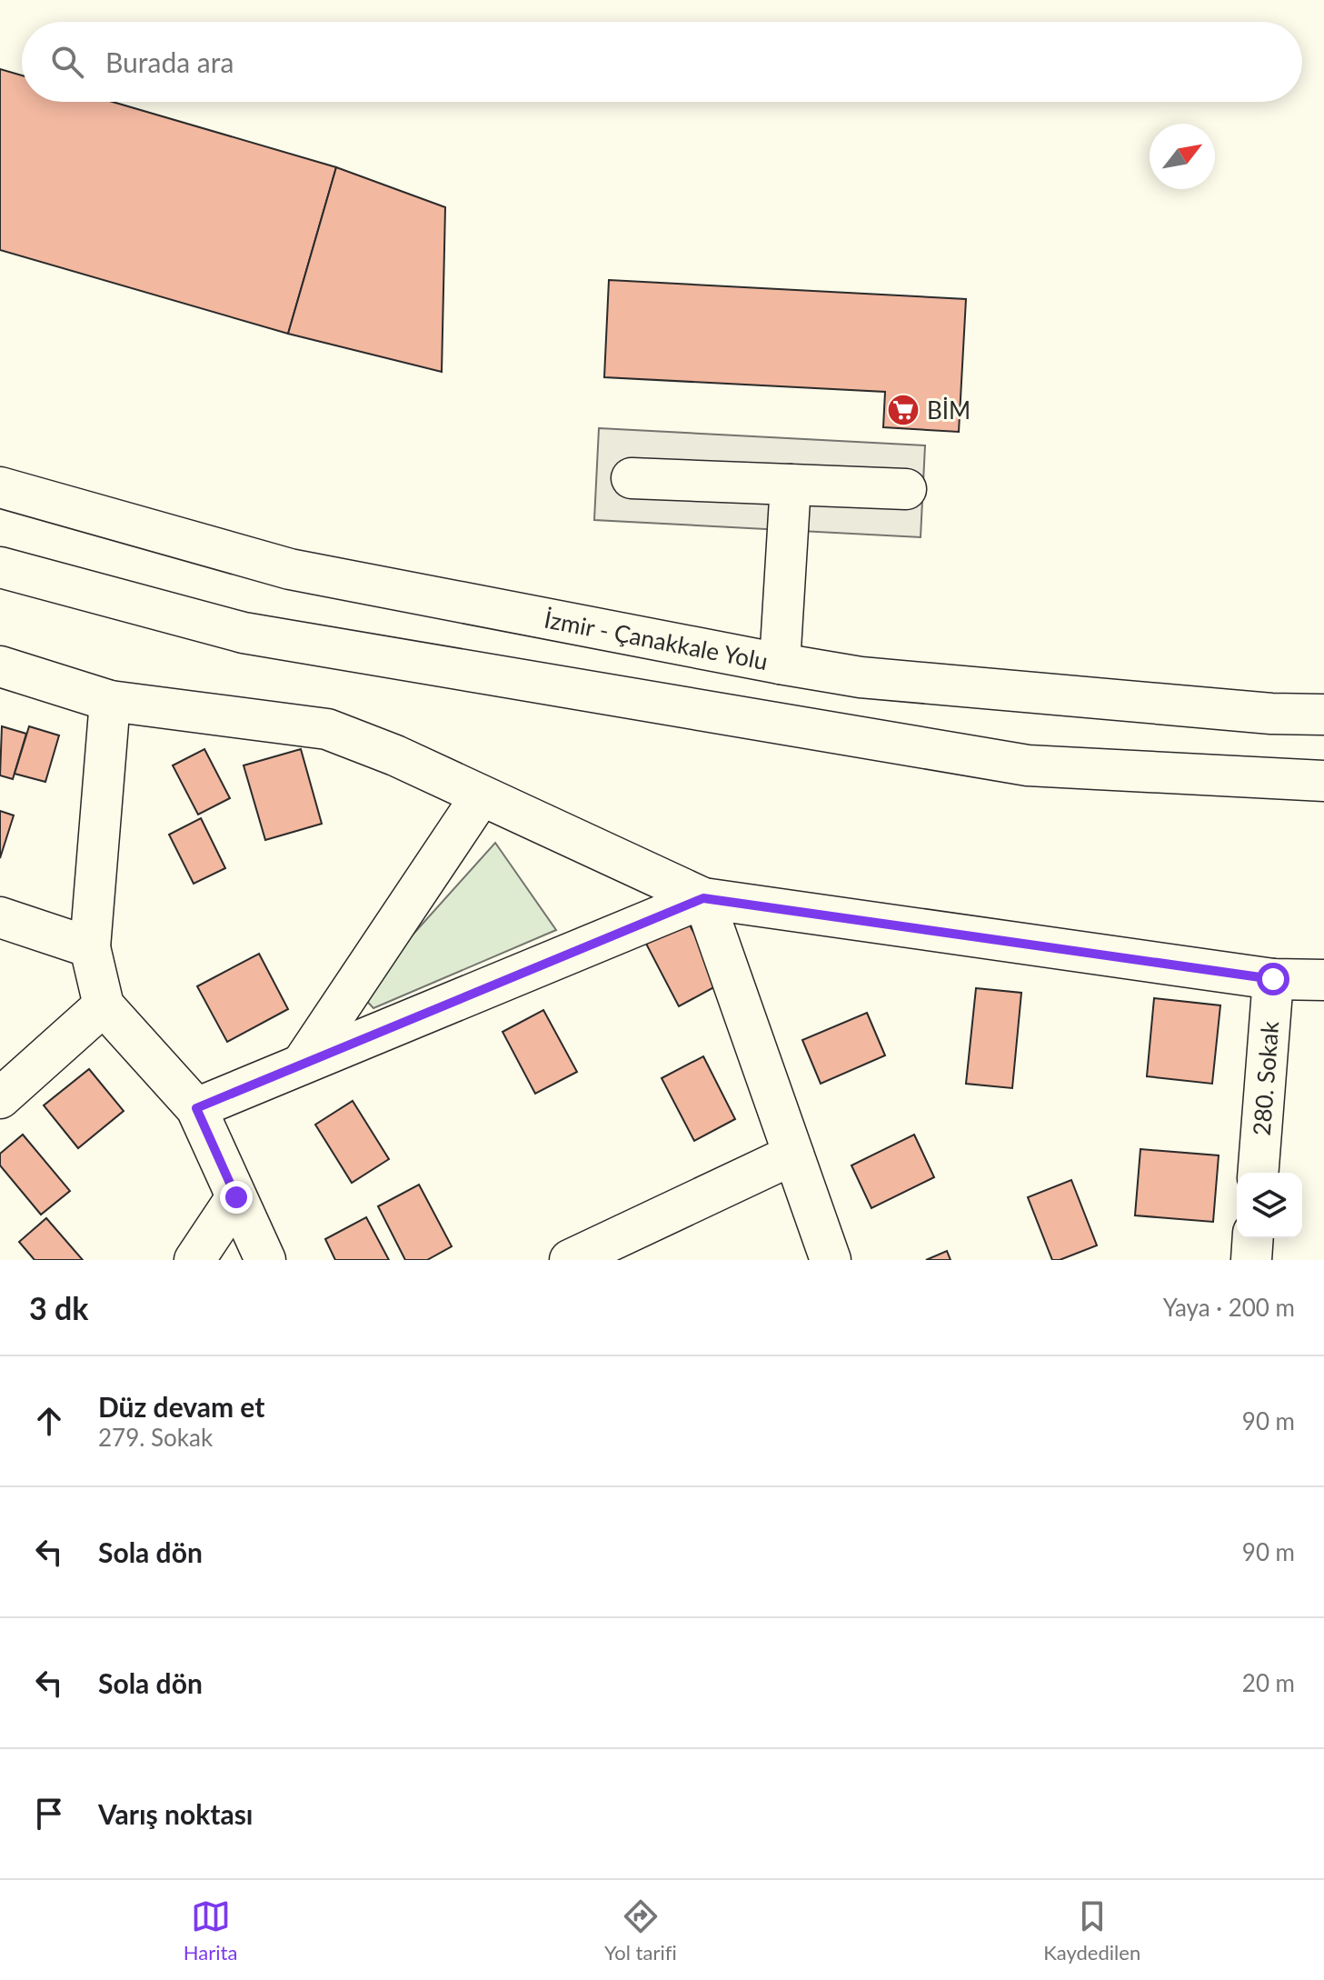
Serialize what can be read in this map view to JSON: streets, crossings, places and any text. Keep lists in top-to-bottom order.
{
  "streets": {
    "main road": ["İzmir - Çanakkale Yolu", "280. Sokak"]
  },
  "places": {
    "supermarket": ["BİM"]
  },
  "north": "top right",
  "page": {
    "search": "Burada ara",
    "heading": ["3 dk", "Yaya · 200 m"],
    "list": [
      ["Düz devam et", "279. Sokak", "90 m"],
      ["Sola dön", "90 m"],
      ["Sola dön", "20 m"],
      "Varış noktası"
    ],
    "nav": ["Harita", "Yol tarifi", "Kaydedilen"]
  }
}
